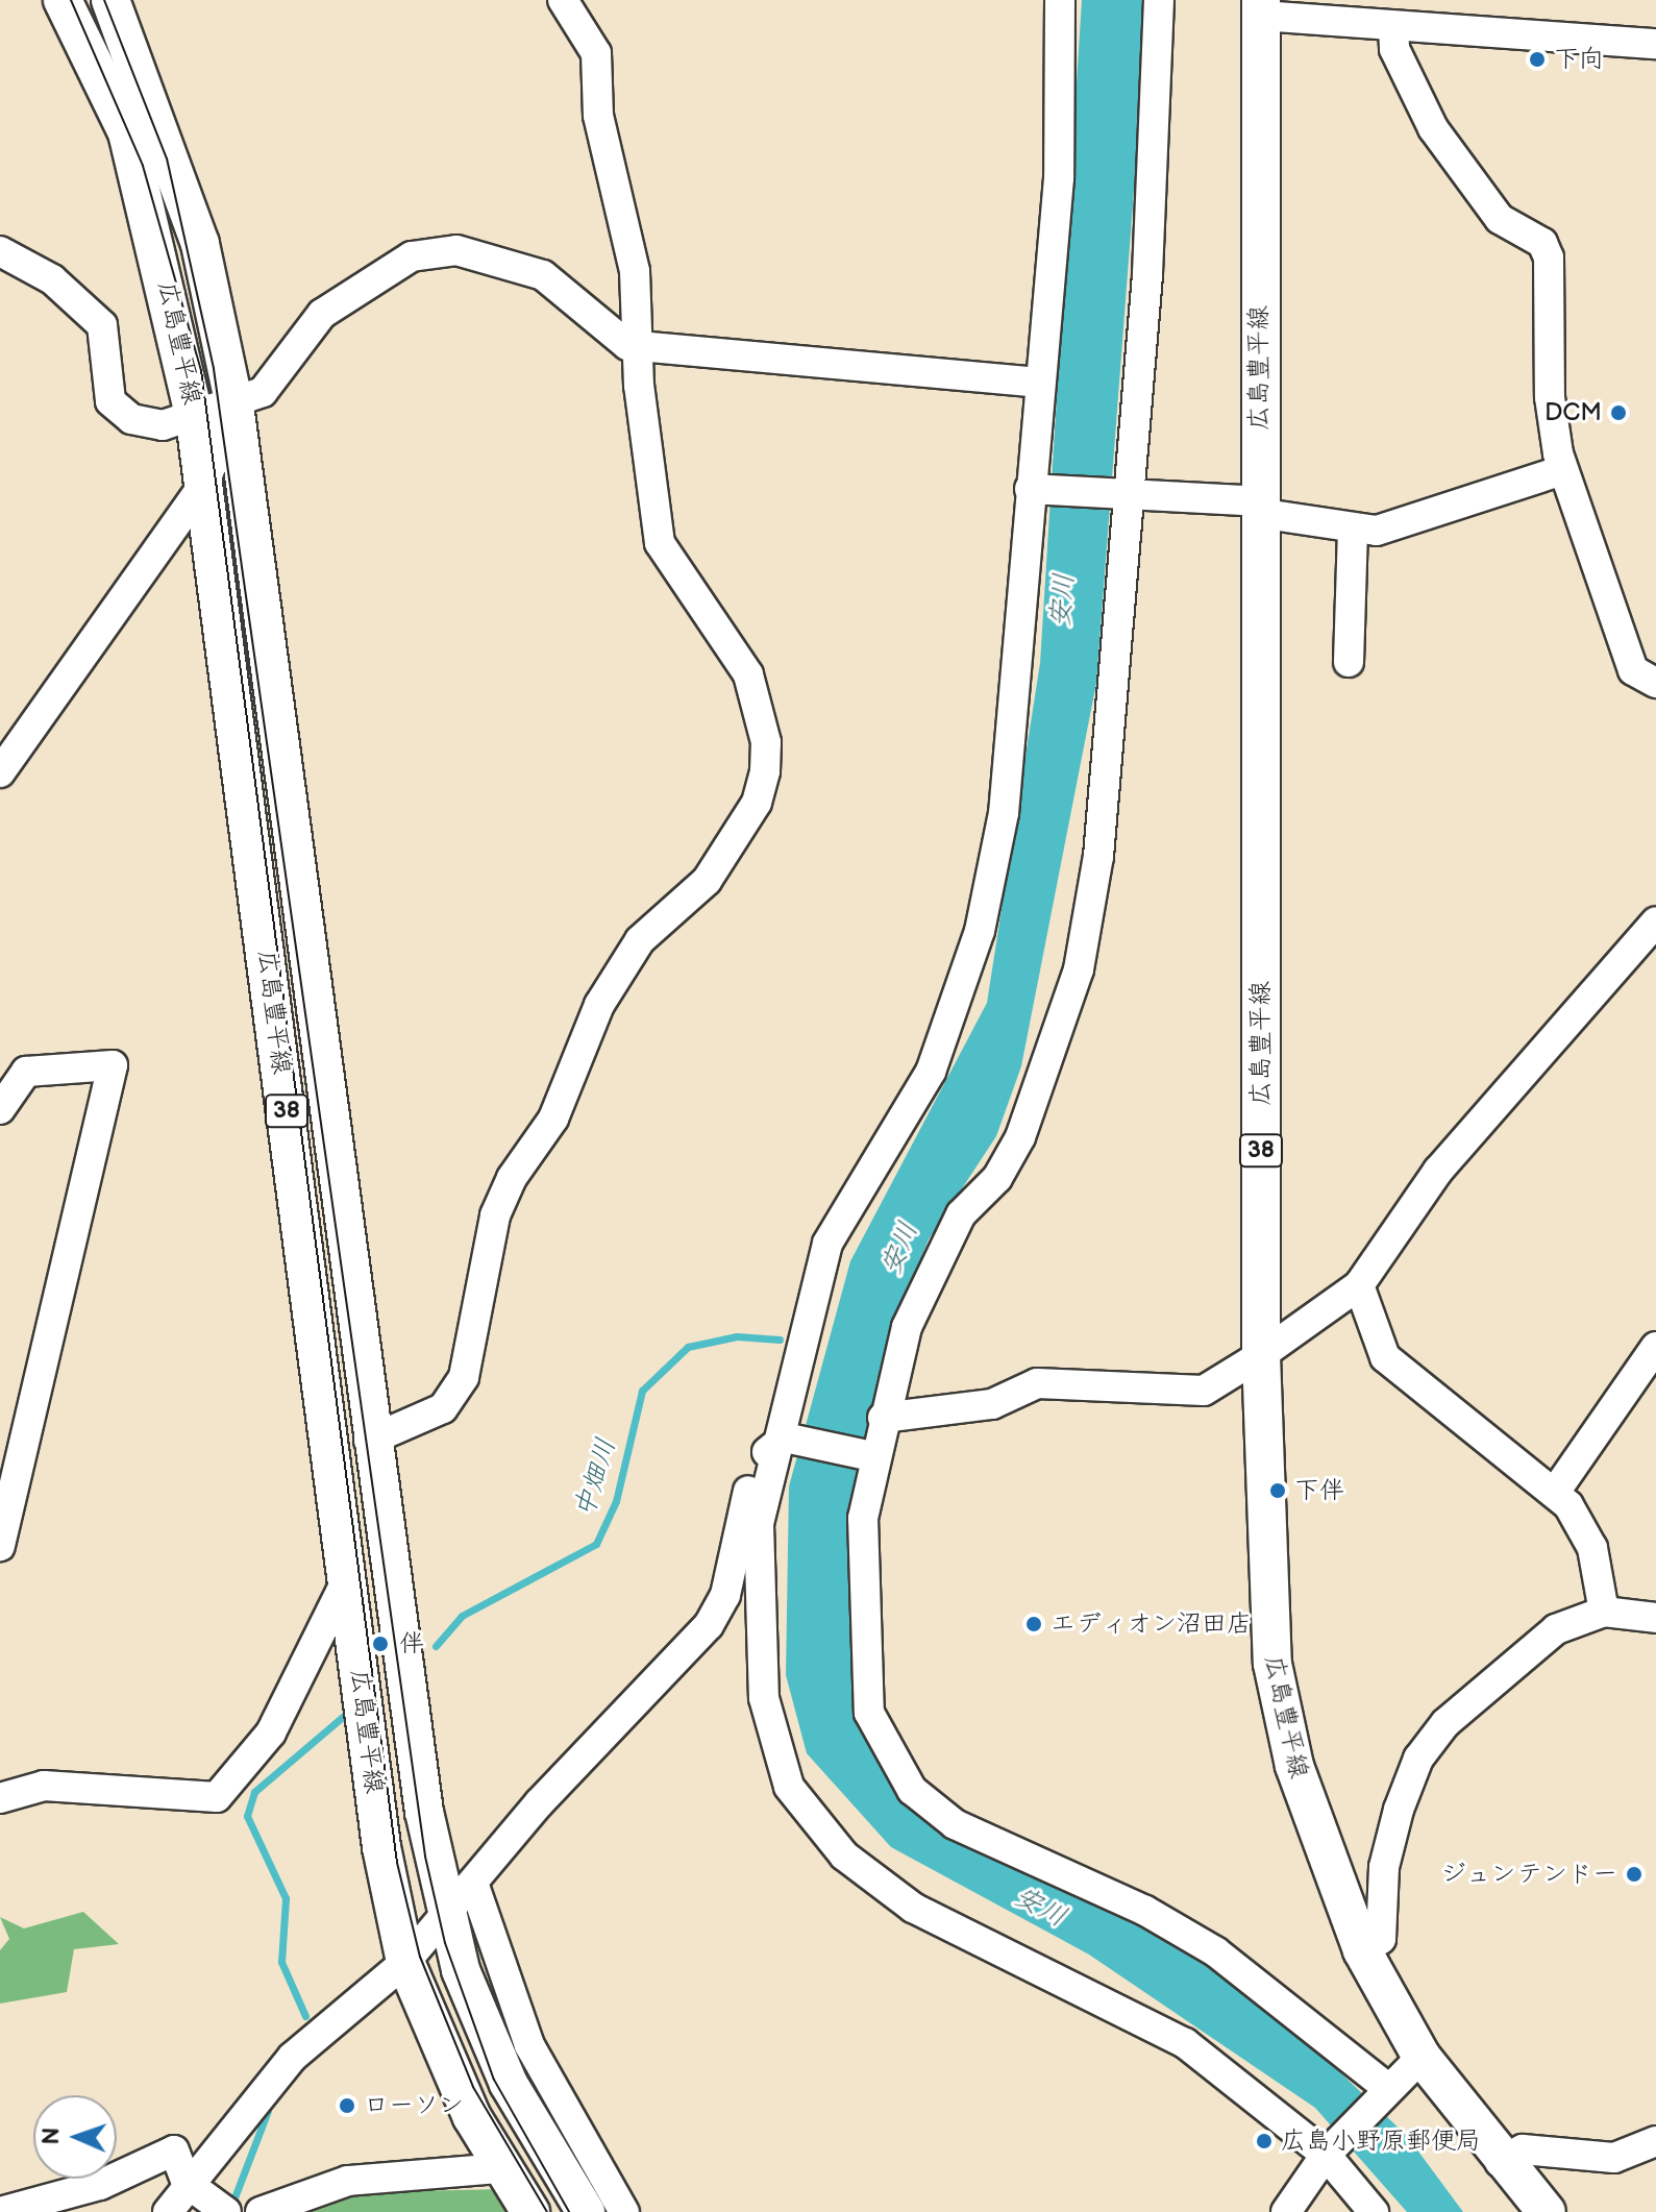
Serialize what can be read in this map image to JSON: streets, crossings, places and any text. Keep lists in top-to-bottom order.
{
  "streets": {
    "main road": ["広島豊平線", "38"]
  },
  "water": ["安川", "中畑川"],
  "places": [
    "下向",
    "DCM",
    "下伴",
    "エディオン沼田店",
    "伴",
    "ジュンテンドー",
    "ローソン",
    "広島小野原郵便局"
  ],
  "north": "left"
}
